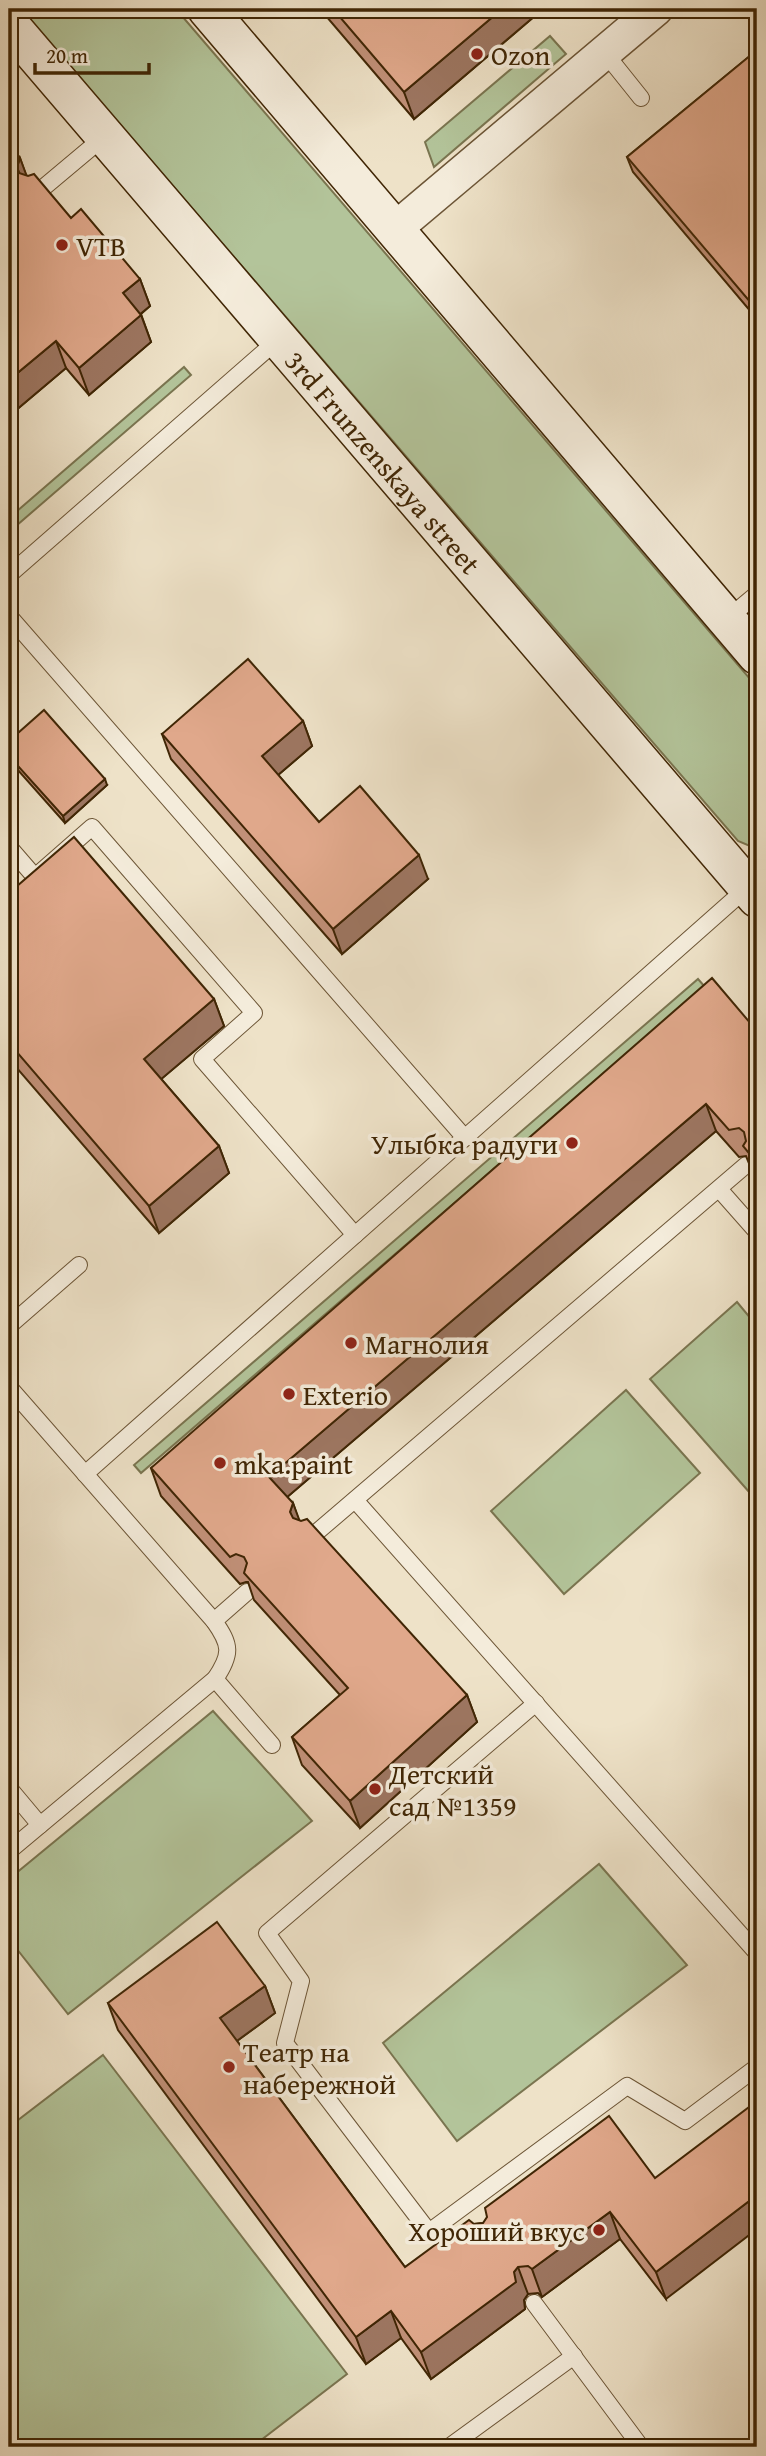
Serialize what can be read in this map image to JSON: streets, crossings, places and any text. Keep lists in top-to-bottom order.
{
  "streets": {
    "street": ["3rd Frunzenskaya street"]
  },
  "places": [
    "Ozon",
    "VTB",
    "Улыбка радуги",
    "Магнолия",
    "Exterio",
    "mka.paint",
    "Детский сад №1359",
    "Театр на набережной",
    "Хороший вкус"
  ],
  "scale_bar": "20 m"
}
